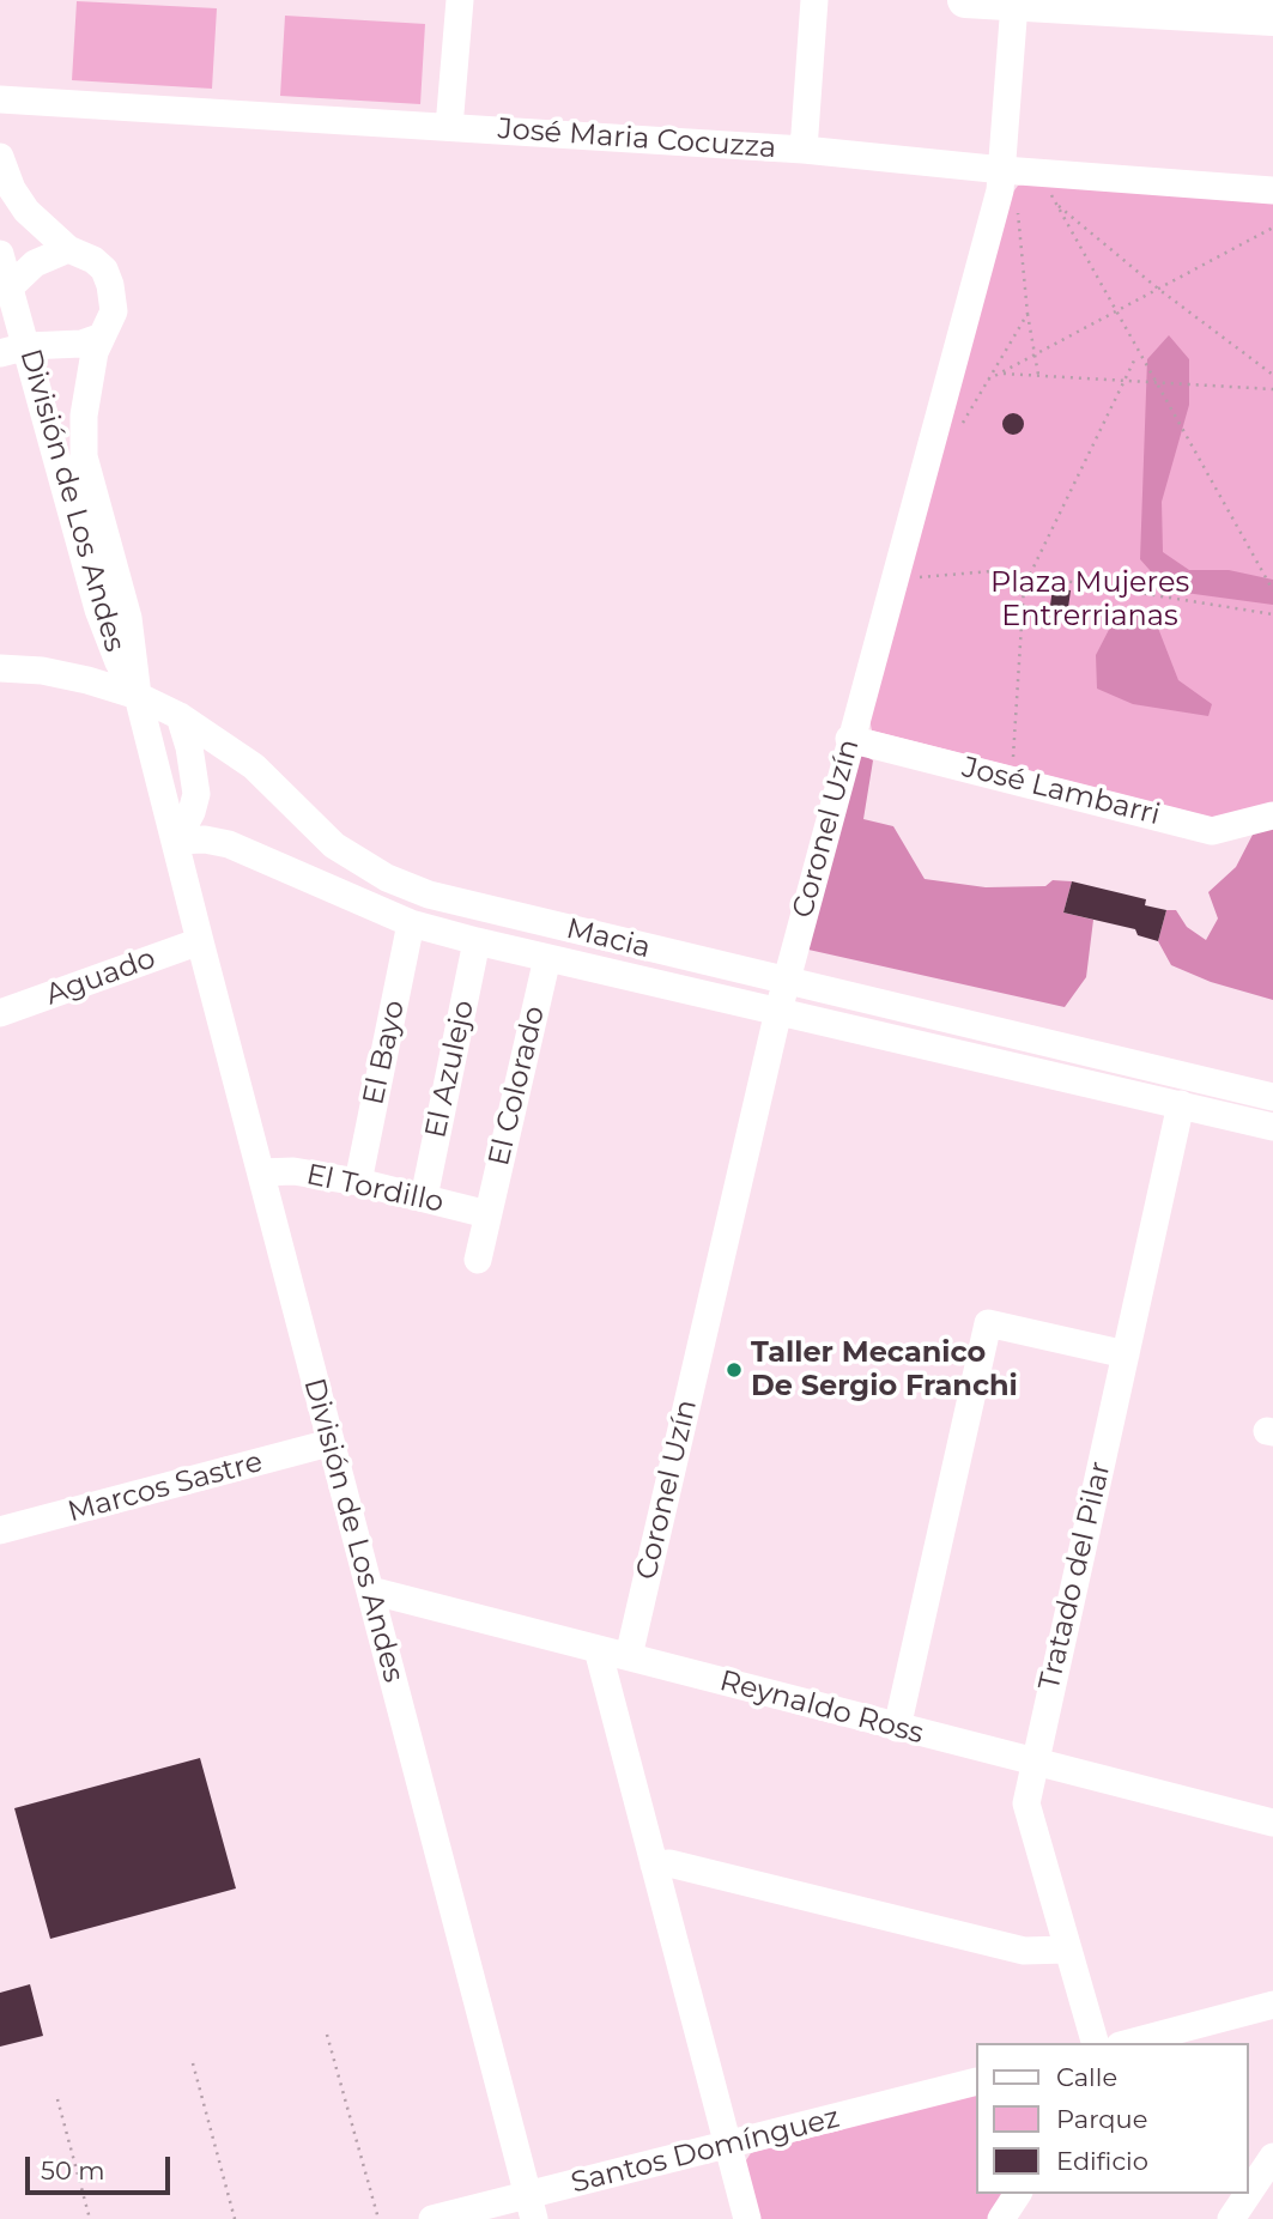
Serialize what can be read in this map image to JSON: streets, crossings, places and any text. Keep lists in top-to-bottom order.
{
  "streets": {
    "street": [
      "José Maria Cocuzza",
      "División de Los Andes",
      "José Lambarri",
      "Coronel Uzín",
      "Macia",
      "Aguado",
      "El Bayo",
      "El Azulejo",
      "El Colorado",
      "El Tordillo",
      "Marcos Sastre",
      "Tratado del Pilar",
      "Reynaldo Ross",
      "Santos Domínguez"
    ]
  },
  "crossings": [
    ["José Maria Cocuzza", "Coronel Uzín"],
    ["División de Los Andes", "Macia"],
    ["División de Los Andes", "Aguado"],
    ["División de Los Andes", "El Tordillo"],
    ["División de Los Andes", "Marcos Sastre"],
    ["División de Los Andes", "Reynaldo Ross"],
    ["División de Los Andes", "Santos Domínguez"],
    ["José Lambarri", "Coronel Uzín"],
    ["Coronel Uzín", "Macia"],
    ["Coronel Uzín", "Reynaldo Ross"],
    ["Macia", "El Bayo"],
    ["Macia", "El Azulejo"],
    ["Macia", "El Colorado"],
    ["Macia", "Tratado del Pilar"],
    ["El Bayo", "El Tordillo"],
    ["El Azulejo", "El Tordillo"],
    ["El Colorado", "El Tordillo"],
    ["Tratado del Pilar", "Reynaldo Ross"]
  ],
  "parks": ["Plaza Mujeres Entrerrianas"],
  "places": ["Taller Mecanico De Sergio Franchi"],
  "legend": ["Calle", "Parque", "Edificio"],
  "scale_bar": "50 m"
}
